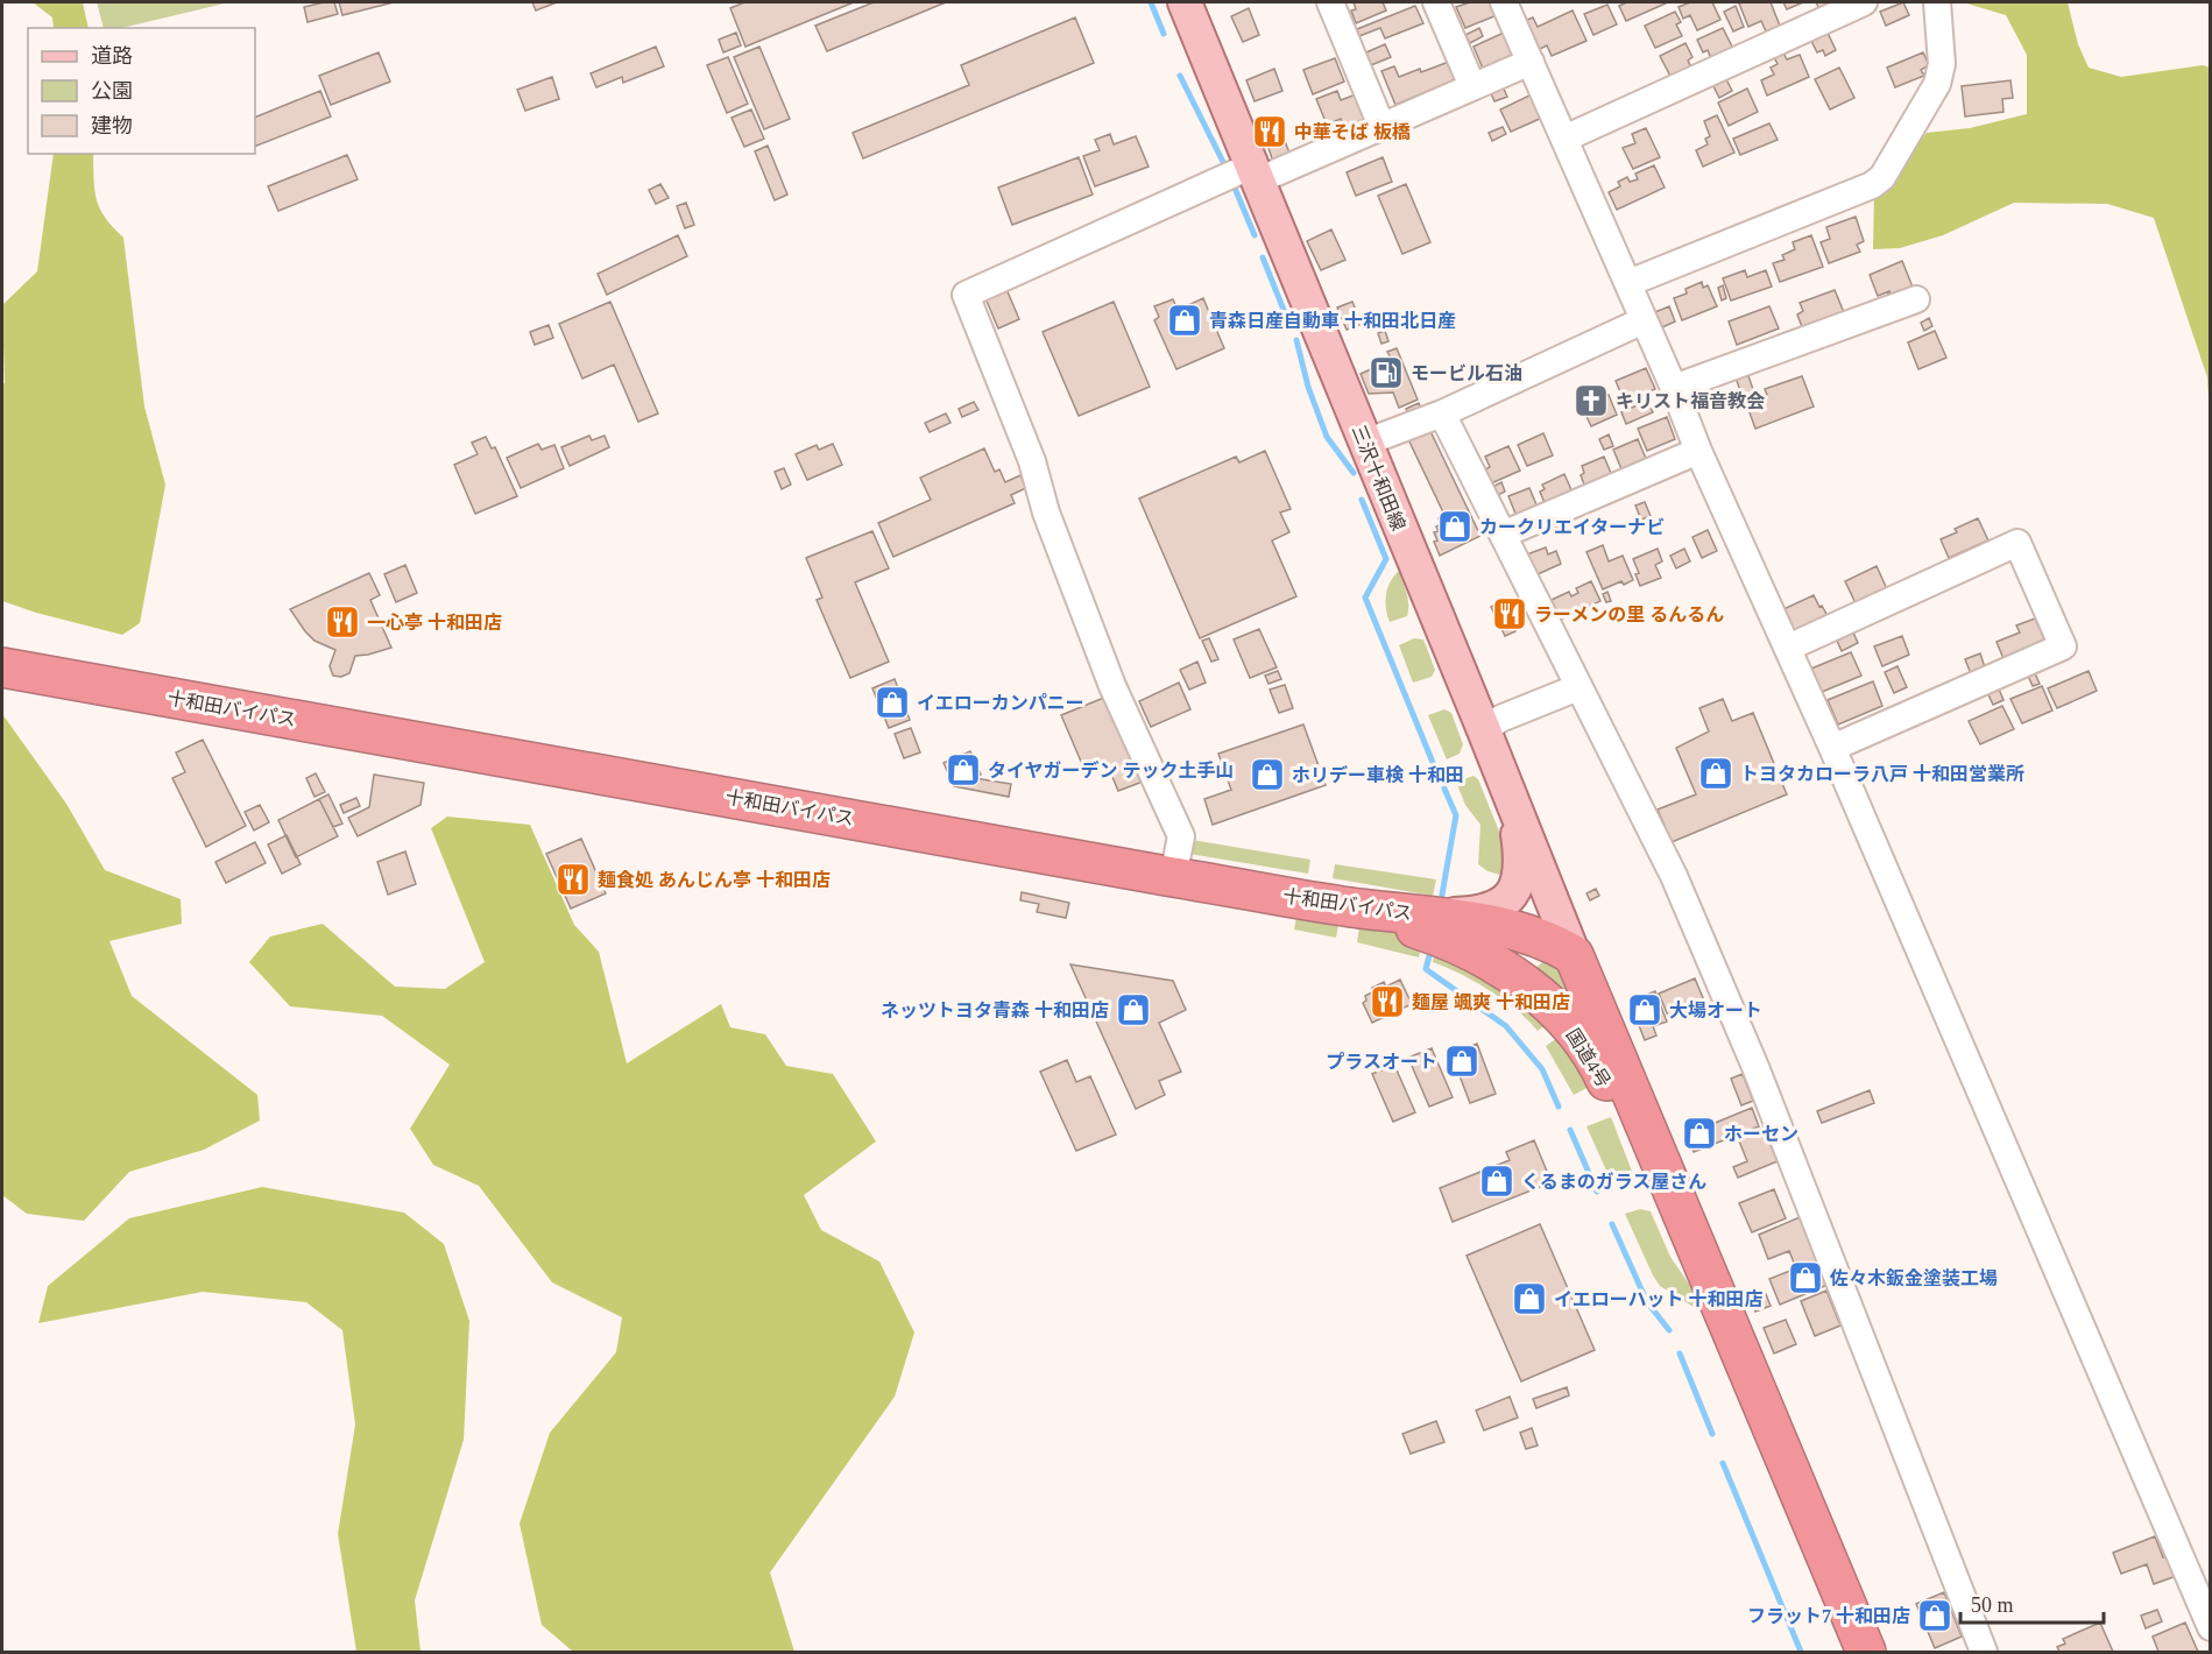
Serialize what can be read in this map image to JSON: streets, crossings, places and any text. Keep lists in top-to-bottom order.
{
  "streets": {
    "highway": ["十和田バイパス", "国道4号"],
    "main road": ["三沢十和田線"]
  },
  "crossings": [
    ["三沢十和田線", "十和田バイパス"],
    ["三沢十和田線", "国道4号"],
    ["十和田バイパス", "国道4号"]
  ],
  "places": {
    "restaurant": [
      "中華そば 板橋",
      "ラーメンの里 るんるん",
      "一心亭 十和田店",
      "麺食処 あんじん亭 十和田店",
      "麺屋 颯爽 十和田店"
    ],
    "shop": [
      "青森日産自動車 十和田北日産",
      "カークリエイターナビ",
      "イエローカンパニー",
      "タイヤガーデン テック土手山",
      "トヨタカローラ八戸 十和田営業所",
      "ホリデー車検 十和田",
      "ネッツトヨタ青森 十和田店",
      "大場オート",
      "プラスオート",
      "ホーセン",
      "くるまのガラス屋さん",
      "佐々木鈑金塗装工場",
      "イエローハット 十和田店",
      "フラット7 十和田店"
    ],
    "fuel station": ["モービル石油"],
    "church": ["キリスト福音教会"]
  },
  "legend": ["道路", "公園", "建物"],
  "scale_bar": "50 m"
}
